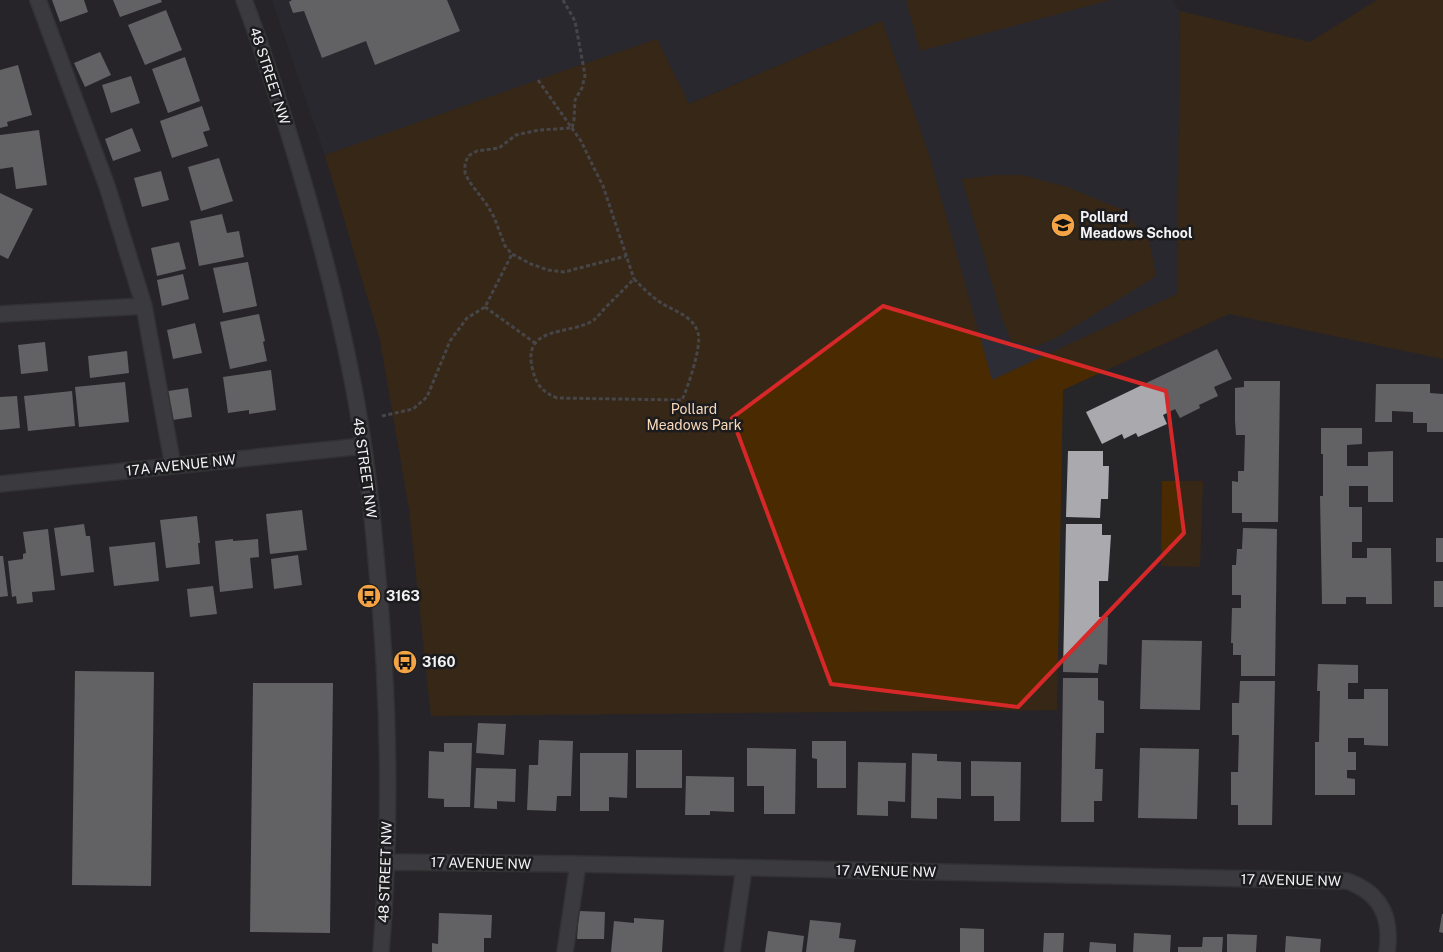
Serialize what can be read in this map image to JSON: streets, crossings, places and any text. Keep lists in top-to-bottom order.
{
  "streets": {
    "street": ["48 STREET NW", "17A AVENUE NW", "17 AVENUE NW"]
  },
  "crossings": [
    ["48 STREET NW", "17A AVENUE NW"],
    ["48 STREET NW", "17 AVENUE NW"]
  ],
  "parks": ["Pollard Meadows Park"],
  "places": {
    "school or university": ["Pollard Meadows School"],
    "bus stop": ["3163", "3160"]
  }
}
